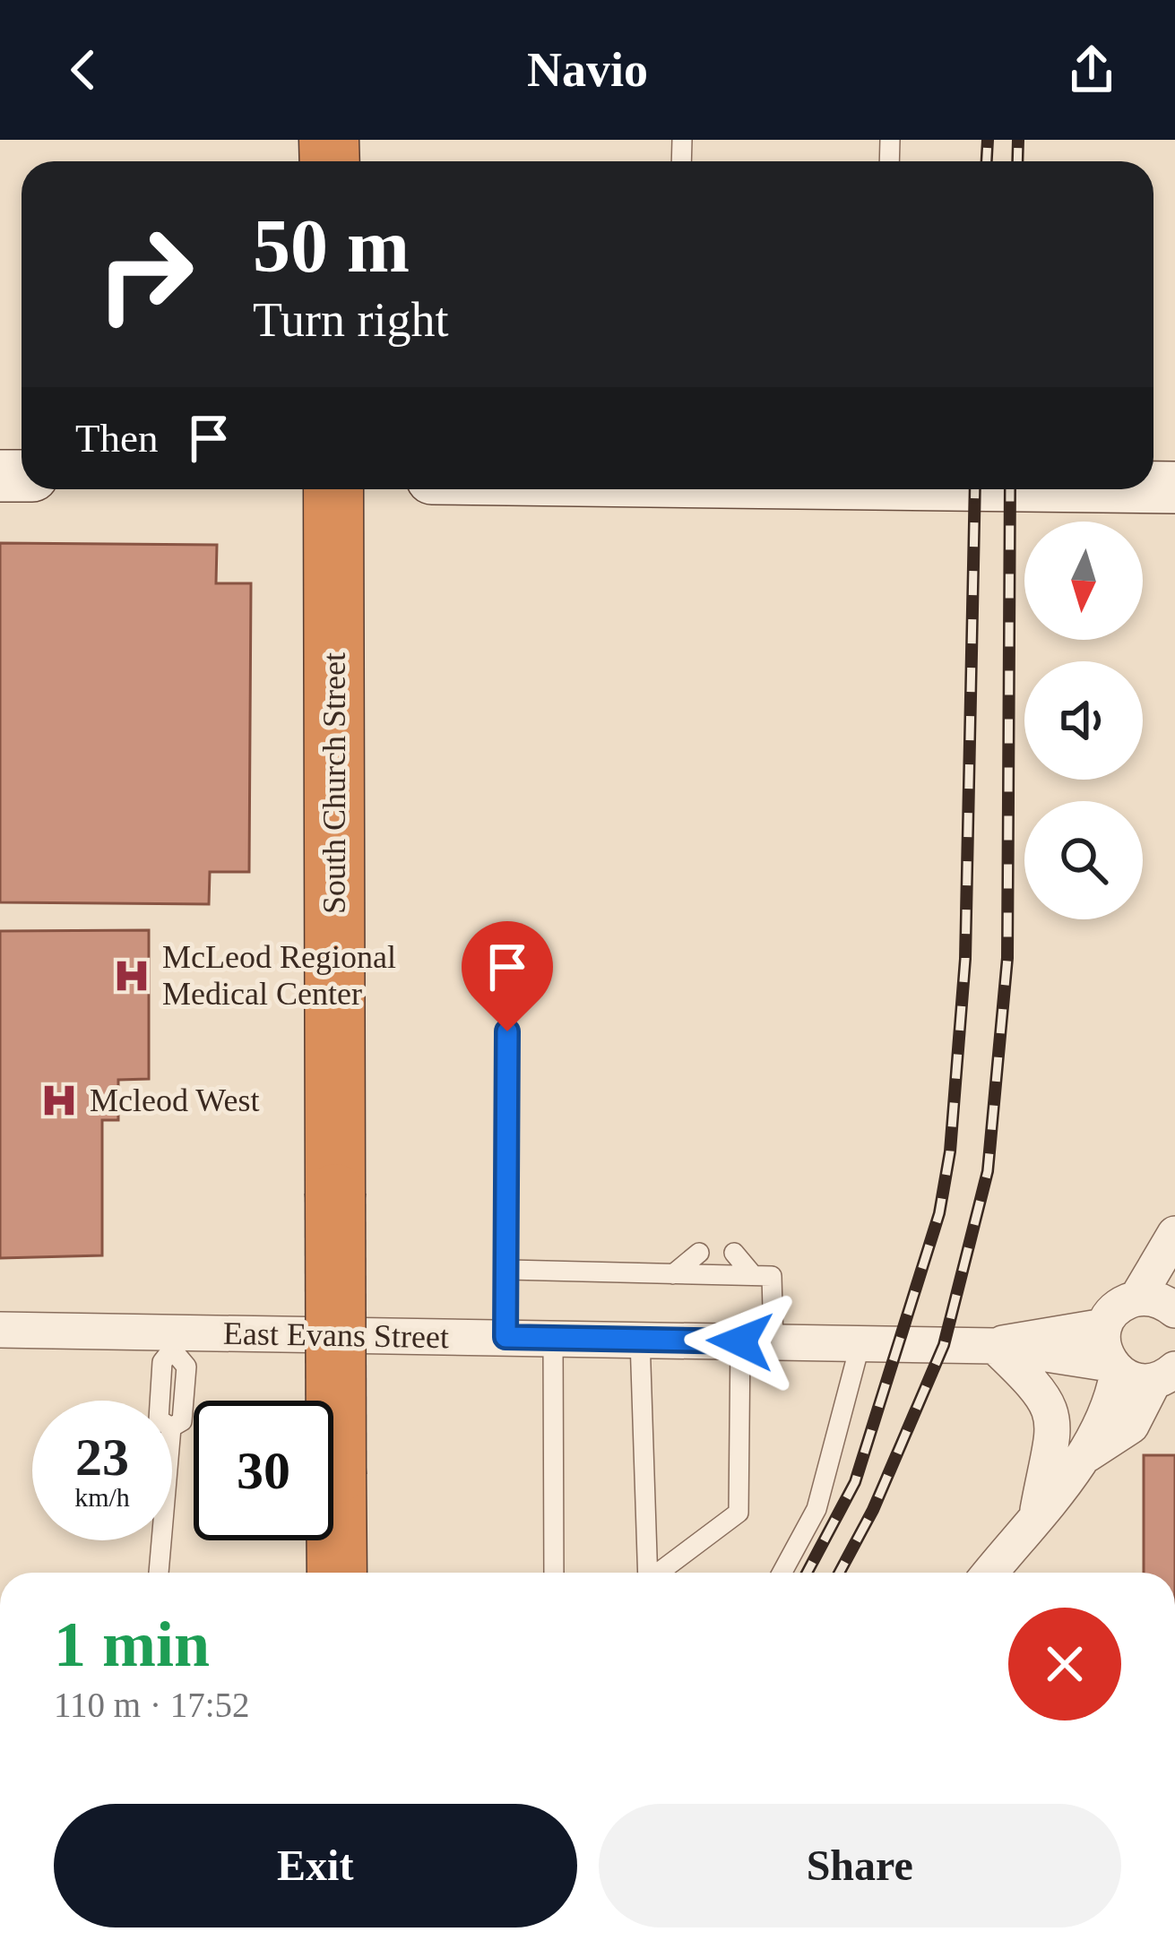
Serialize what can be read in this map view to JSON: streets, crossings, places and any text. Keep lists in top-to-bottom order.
{
  "streets": {
    "highway": ["South Church Street"],
    "street": ["East Evans Street"]
  },
  "places": {
    "hospital": ["McLeod Regional Medical Center", "Mcleod West"]
  },
  "north": "bottom",
  "page": {
    "header": "Navio",
    "turn": ["50 m", "Turn right"],
    "then": "Then",
    "speed": "23 km/h",
    "limit": "30",
    "heading": ["1 min", "110 m · 17:52"],
    "buttons": ["Exit", "Share"]
  }
}
